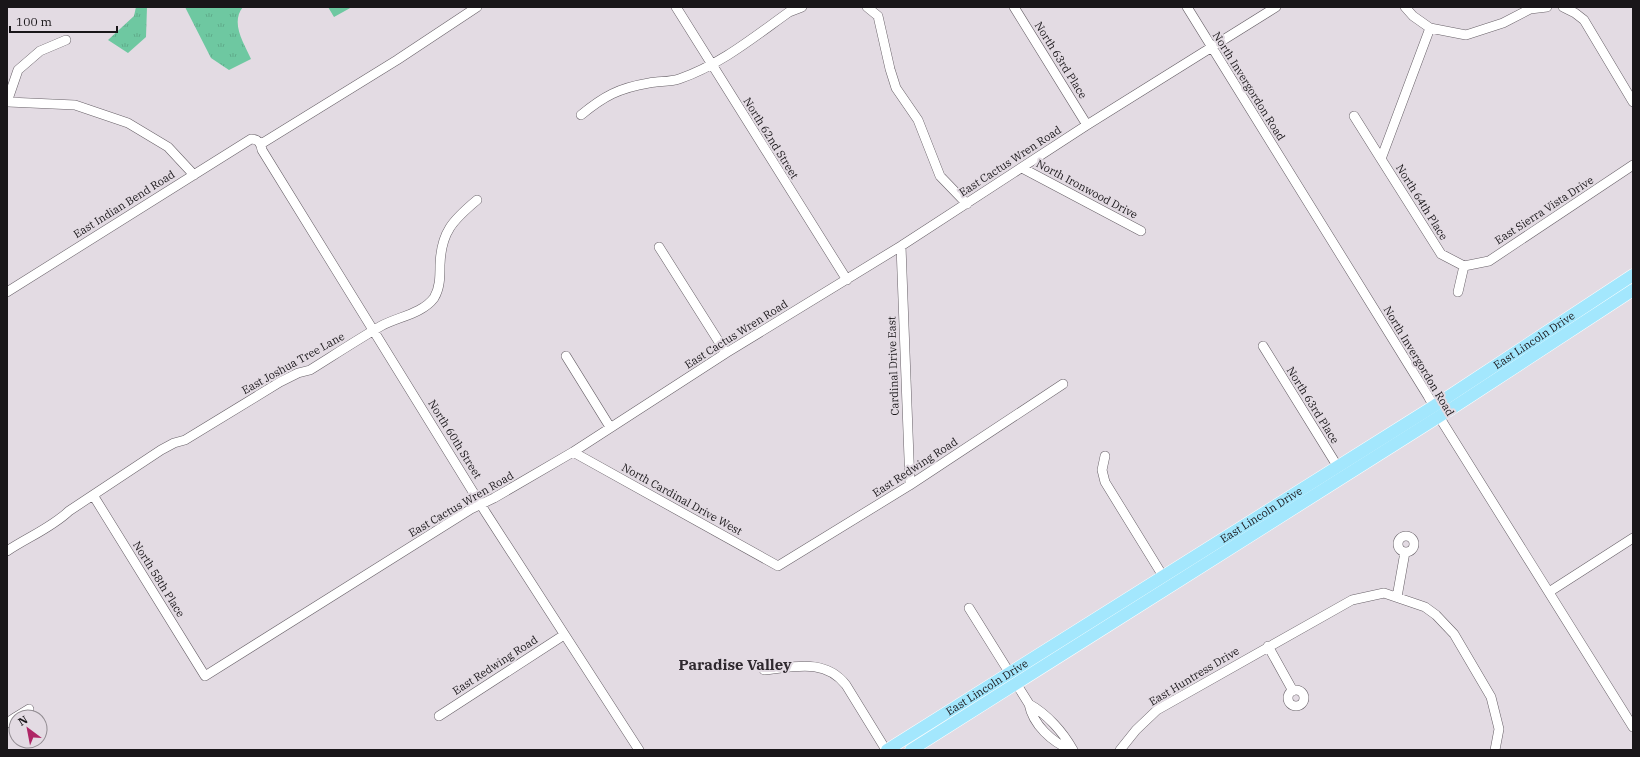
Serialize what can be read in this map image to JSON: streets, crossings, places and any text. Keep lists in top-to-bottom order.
{
  "streets": {
    "main road": ["East Lincoln Drive"],
    "street": [
      "North 63rd Place",
      "North Invergordon Road",
      "North 62nd Street",
      "East Cactus Wren Road",
      "North Ironwood Drive",
      "North 64th Place",
      "East Indian Bend Road",
      "East Sierra Vista Drive",
      "East Joshua Tree Lane",
      "Cardinal Drive East",
      "North 60th Street",
      "East Redwing Road",
      "North Cardinal Drive West",
      "North 58th Place",
      "East Huntress Drive"
    ]
  },
  "crossings": [
    ["North 63rd Place", "East Cactus Wren Road"],
    ["North 63rd Place", "East Lincoln Drive"],
    ["North Invergordon Road", "East Cactus Wren Road"],
    ["North Invergordon Road", "East Lincoln Drive"],
    ["North 62nd Street", "East Cactus Wren Road"],
    ["East Cactus Wren Road", "North Ironwood Drive"],
    ["East Cactus Wren Road", "Cardinal Drive East"],
    ["East Cactus Wren Road", "North 60th Street"],
    ["East Cactus Wren Road", "North Cardinal Drive West"],
    ["East Cactus Wren Road", "North 58th Place"],
    ["North 64th Place", "East Sierra Vista Drive"],
    ["East Indian Bend Road", "North 60th Street"],
    ["East Joshua Tree Lane", "North 60th Street"],
    ["East Joshua Tree Lane", "North 58th Place"],
    ["Cardinal Drive East", "East Redwing Road"],
    ["North 60th Street", "East Redwing Road"],
    ["East Redwing Road", "North Cardinal Drive West"]
  ],
  "districts": ["Paradise Valley"],
  "scale_bar": "100 m",
  "north": "top left"
}
